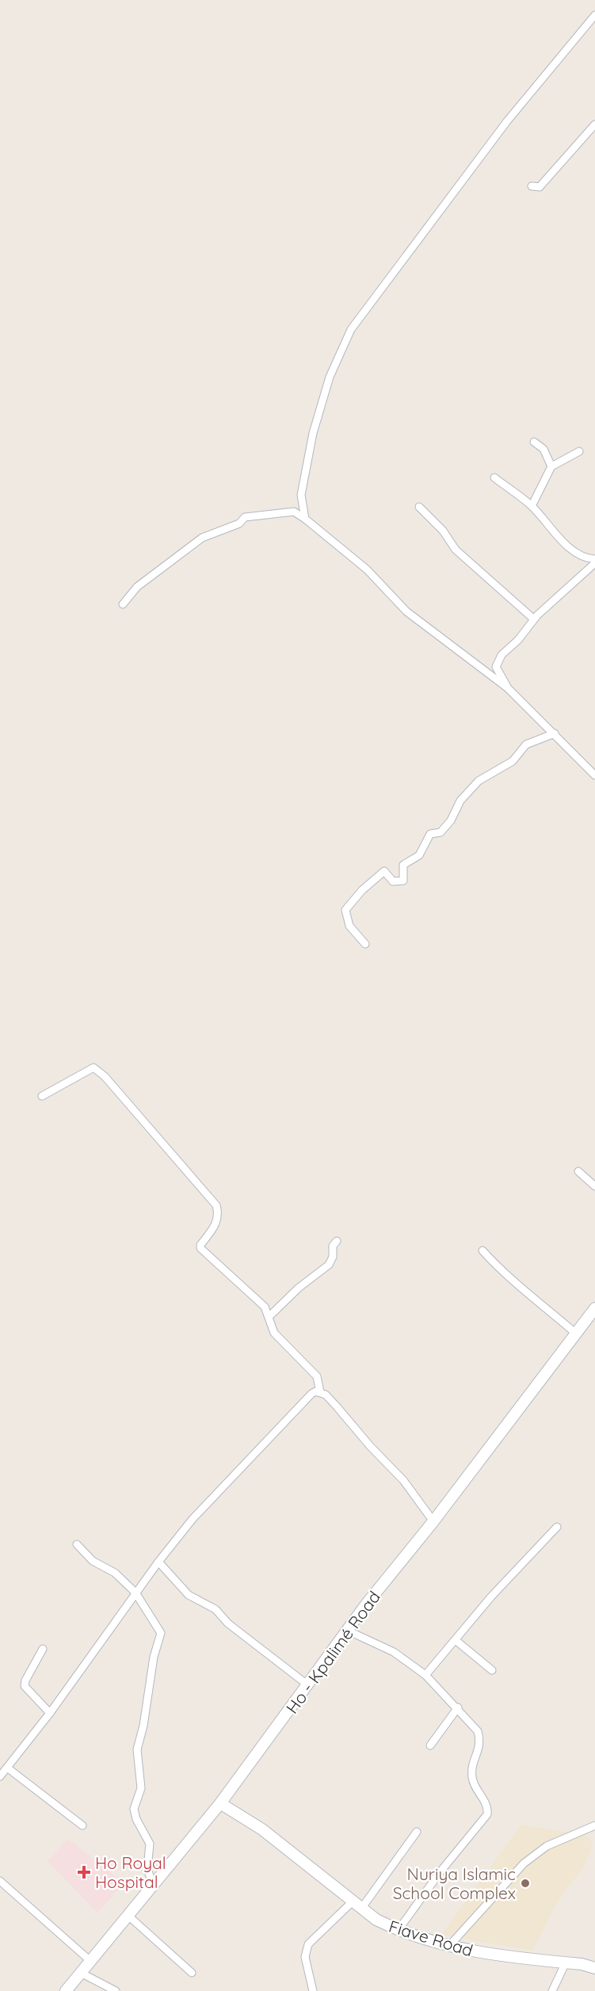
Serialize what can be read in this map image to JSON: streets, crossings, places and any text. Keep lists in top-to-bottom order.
{
  "streets": {
    "main road": ["Ho - Kpalimé Road", "Fiave Road"]
  },
  "crossings": [
    ["Ho - Kpalimé Road", "Fiave Road"]
  ],
  "places": {
    "health": ["Ho Royal Hospital"],
    "other": ["Nuriya Islamic School Complex"]
  }
}
